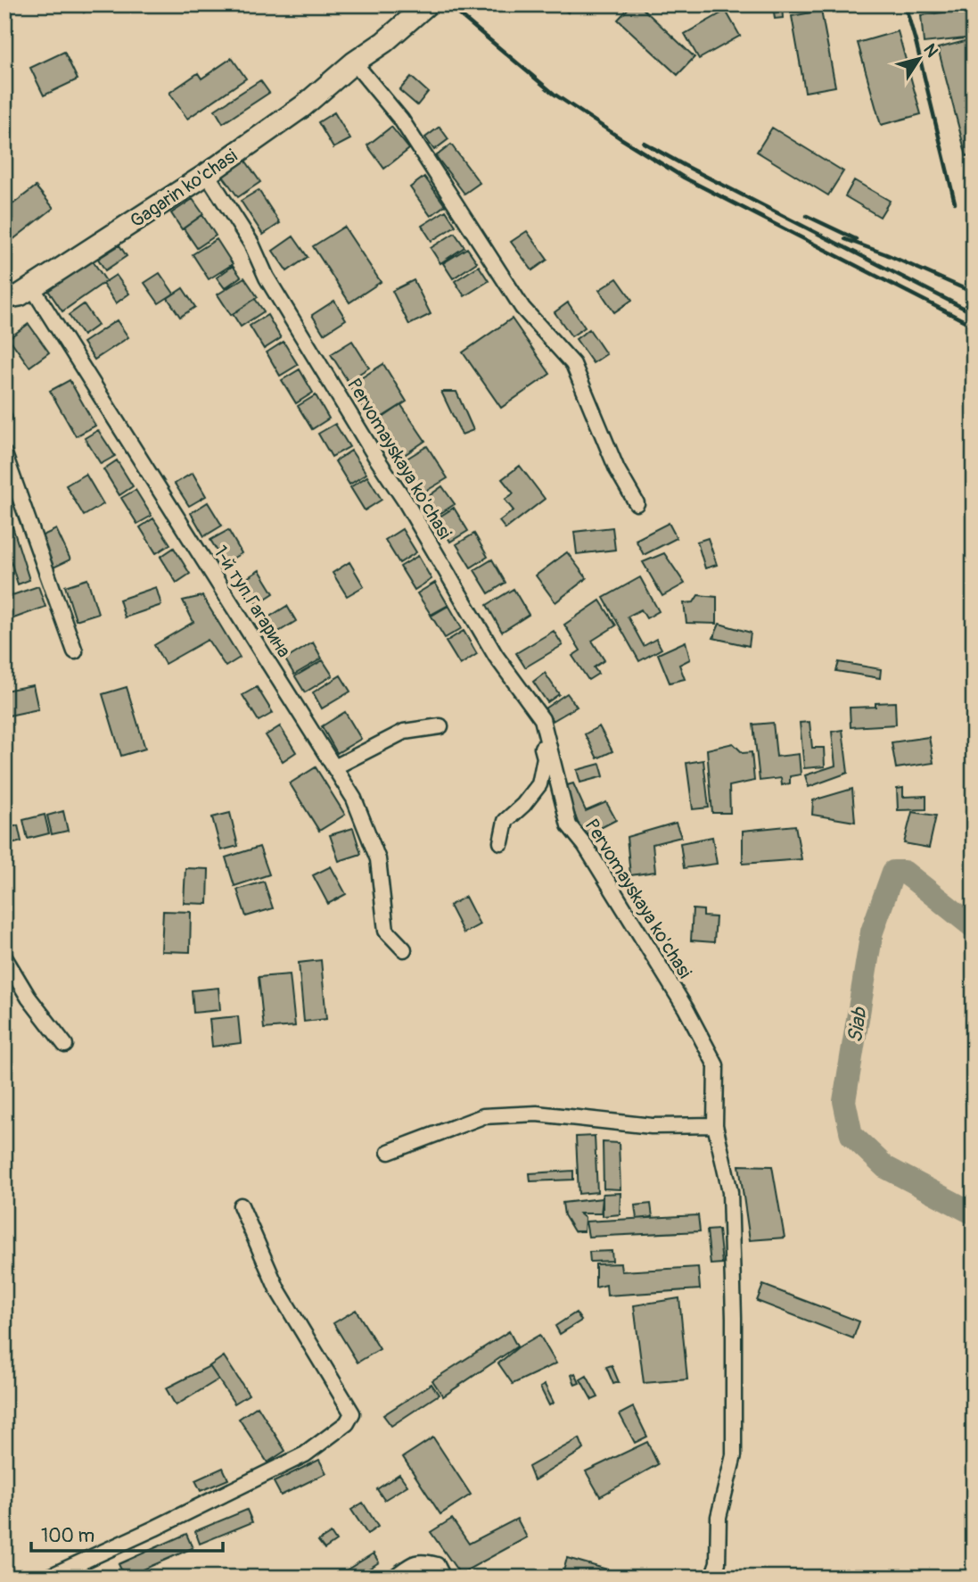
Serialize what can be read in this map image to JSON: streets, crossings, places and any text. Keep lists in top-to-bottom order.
{
  "streets": {
    "main road": ["Gagarin ko'chasi"],
    "street": ["Pervomayskaya ko'chasi", "1-й туп.Гагарина"]
  },
  "crossings": [
    ["Gagarin ko'chasi", "Pervomayskaya ko'chasi"],
    ["Gagarin ko'chasi", "1-й туп.Гагарина"]
  ],
  "water": ["Siab"],
  "scale_bar": "100 m",
  "north": "top right"
}
